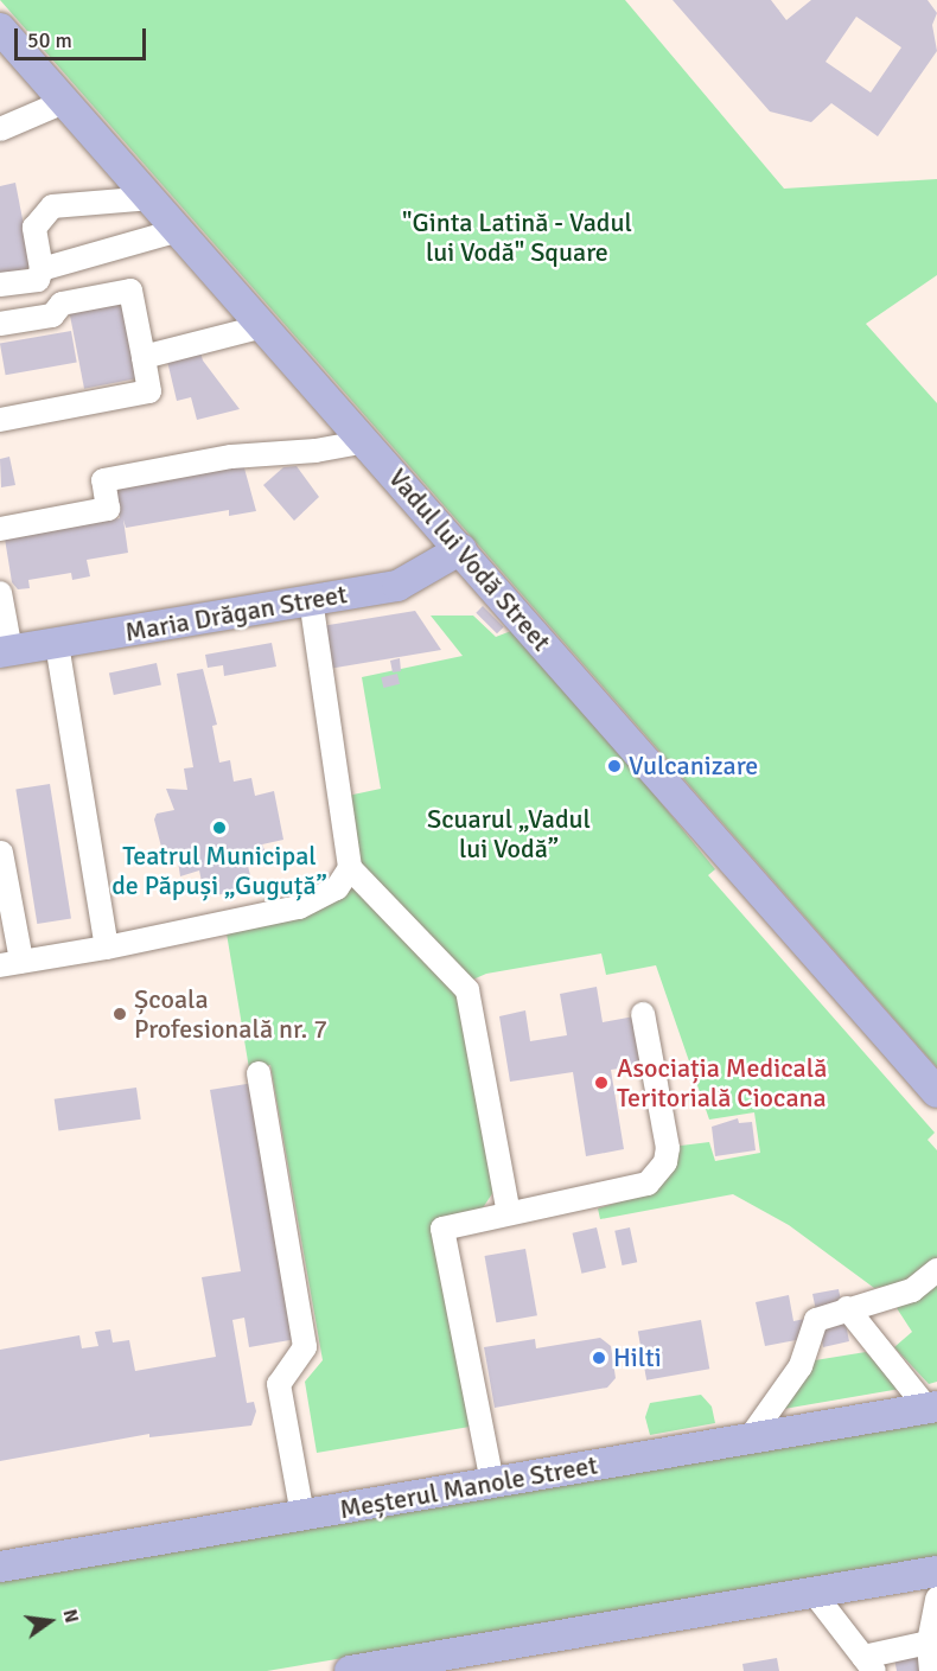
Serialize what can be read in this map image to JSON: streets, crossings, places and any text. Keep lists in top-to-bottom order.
{
  "streets": {
    "main road": ["Vadul lui Vodă Street", "Maria Drăgan Street", "Meșterul Manole Street"]
  },
  "crossings": [
    ["Vadul lui Vodă Street", "Maria Drăgan Street"]
  ],
  "parks": ["\"Ginta Latină - Vadul lui Vodă\" Square", "Scuarul „Vadul lui Vodă”"],
  "places": [
    "Vulcanizare",
    "Teatrul Municipal de Păpuși „Guguță”",
    "Școala Profesională nr. 7",
    "Asociația Medicală Teritorială Ciocana",
    "Hilti"
  ],
  "scale_bar": "50 m",
  "north": "right"
}
